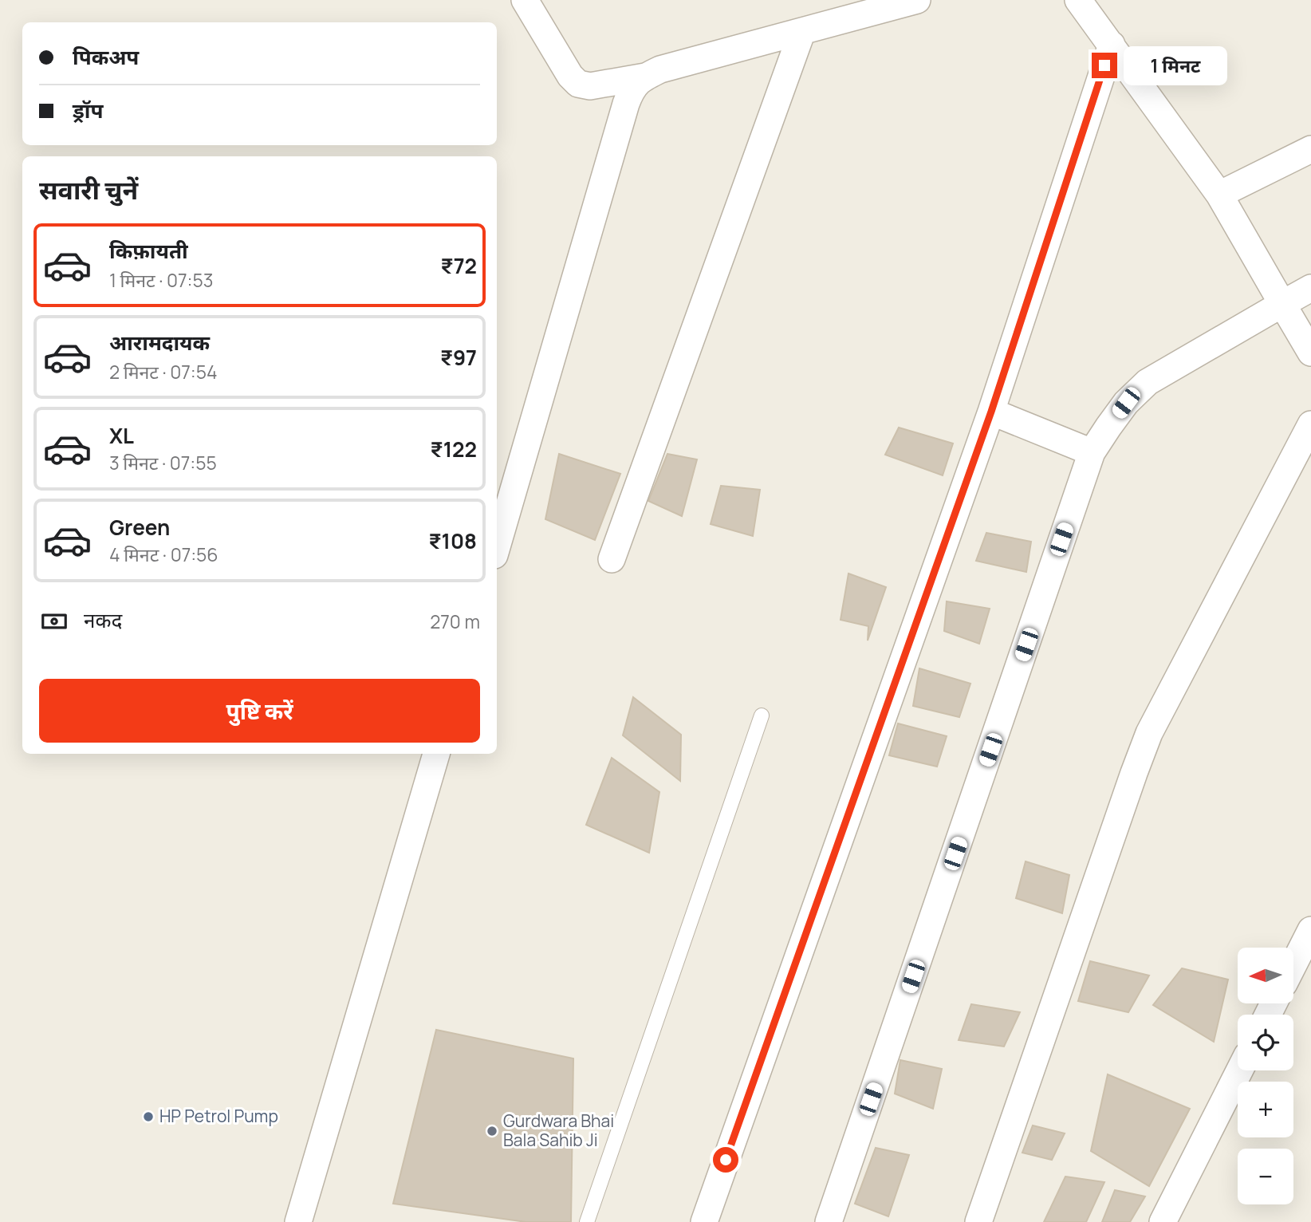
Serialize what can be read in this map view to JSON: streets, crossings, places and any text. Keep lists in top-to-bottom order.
{
  "places": ["HP Petrol Pump", "Gurdwara Bhai Bala Sahib Ji"],
  "north": "left",
  "page": {
    "banner": ["पिकअप", "ड्रॉप"],
    "bubble": "1 मिनट",
    "heading": "सवारी चुनें",
    "list": [
      {
        "name": "किफ़ायती",
        "note": "1 मिनट · 07:53",
        "value": "₹72"
      },
      {
        "name": "आरामदायक",
        "note": "2 मिनट · 07:54",
        "value": "₹97"
      },
      {
        "name": "XL",
        "note": "3 मिनट · 07:55",
        "value": "₹122"
      },
      {
        "name": "Green",
        "note": "4 मिनट · 07:56",
        "value": "₹108"
      }
    ],
    "pay": ["नकद", "270 m"],
    "buttons": "पुष्टि करें",
    "map_buttons": ["+", "−"]
  }
}
